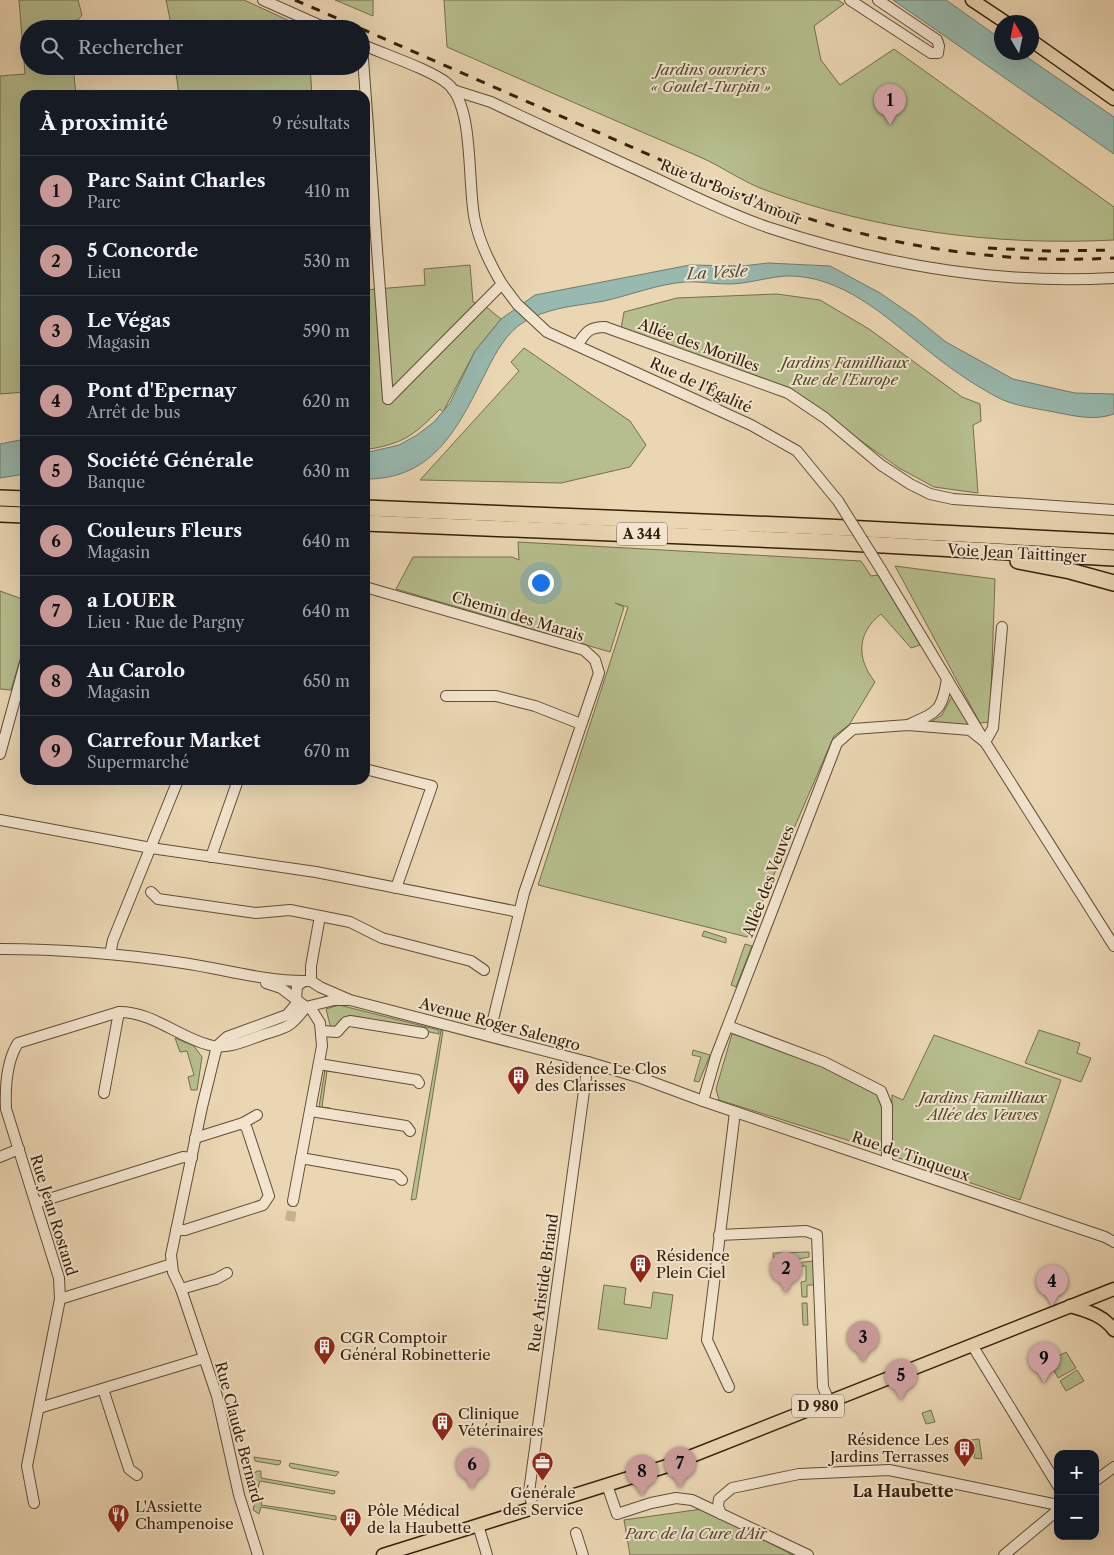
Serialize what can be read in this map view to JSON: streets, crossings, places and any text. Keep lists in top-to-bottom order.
{
  "streets": {
    "highway": ["A 344", "Voie Jean Taittinger"],
    "main road": ["D 980"],
    "street": [
      "Rue du Bois d'Amour",
      "Allée des Morilles",
      "Rue de l'Égalité",
      "Chemin des Marais",
      "Allée des Veuves",
      "Avenue Roger Salengro",
      "Rue de Tinqueux",
      "Rue Jean Rostand",
      "Rue Aristide Briand",
      "Rue Claude Bernard"
    ]
  },
  "crossings": [
    ["Allée des Morilles", "Rue de l'Égalité"],
    ["Chemin des Marais", "Avenue Roger Salengro"],
    ["Allée des Veuves", "Avenue Roger Salengro"],
    ["Allée des Veuves", "Rue de Tinqueux"],
    ["Avenue Roger Salengro", "Rue de Tinqueux"],
    ["Avenue Roger Salengro", "Rue Aristide Briand"],
    ["Rue Jean Rostand", "Rue Claude Bernard"],
    ["Rue Aristide Briand", "D 980"]
  ],
  "districts": ["La Haubette"],
  "water": ["La Vesle"],
  "parks": [
    "Jardins ouvriers « Goulet-Turpin »",
    "Jardins Familliaux Rue de l'Europe",
    "Jardins Familliaux Allée des Veuves",
    "Parc de la Cure d'Air"
  ],
  "places": {
    "building": [
      "Résidence Le Clos des Clarisses",
      "Résidence Plein Ciel",
      "CGR Comptoir Général Robinetterie",
      "Clinique Vétérinaires",
      "Résidence Les Jardins Terrasses",
      "Pôle Médical de la Haubette"
    ],
    "office": ["Générale des Service"],
    "restaurant": ["L'Assiette Champenoise"]
  },
  "north": "top",
  "page": {
    "search": "Rechercher",
    "pins": [
      "1",
      "2",
      "4",
      "3",
      "9",
      "5",
      "7",
      "6",
      "8"
    ],
    "heading": ["À proximité", "9 résultats"],
    "list": [
      {
        "mark": "1",
        "name": "Parc Saint Charles",
        "note": "Parc",
        "value": "410 m"
      },
      {
        "mark": "2",
        "name": "5 Concorde",
        "note": "Lieu",
        "value": "530 m"
      },
      {
        "mark": "3",
        "name": "Le Végas",
        "note": "Magasin",
        "value": "590 m"
      },
      {
        "mark": "4",
        "name": "Pont d'Epernay",
        "note": "Arrêt de bus",
        "value": "620 m"
      },
      {
        "mark": "5",
        "name": "Société Générale",
        "note": "Banque",
        "value": "630 m"
      },
      {
        "mark": "6",
        "name": "Couleurs Fleurs",
        "note": "Magasin",
        "value": "640 m"
      },
      {
        "mark": "7",
        "name": "a LOUER",
        "note": "Lieu · Rue de Pargny",
        "value": "640 m"
      },
      {
        "mark": "8",
        "name": "Au Carolo",
        "note": "Magasin",
        "value": "650 m"
      },
      {
        "mark": "9",
        "name": "Carrefour Market",
        "note": "Supermarché",
        "value": "670 m"
      }
    ],
    "map_buttons": ["+", "−"]
  }
}
